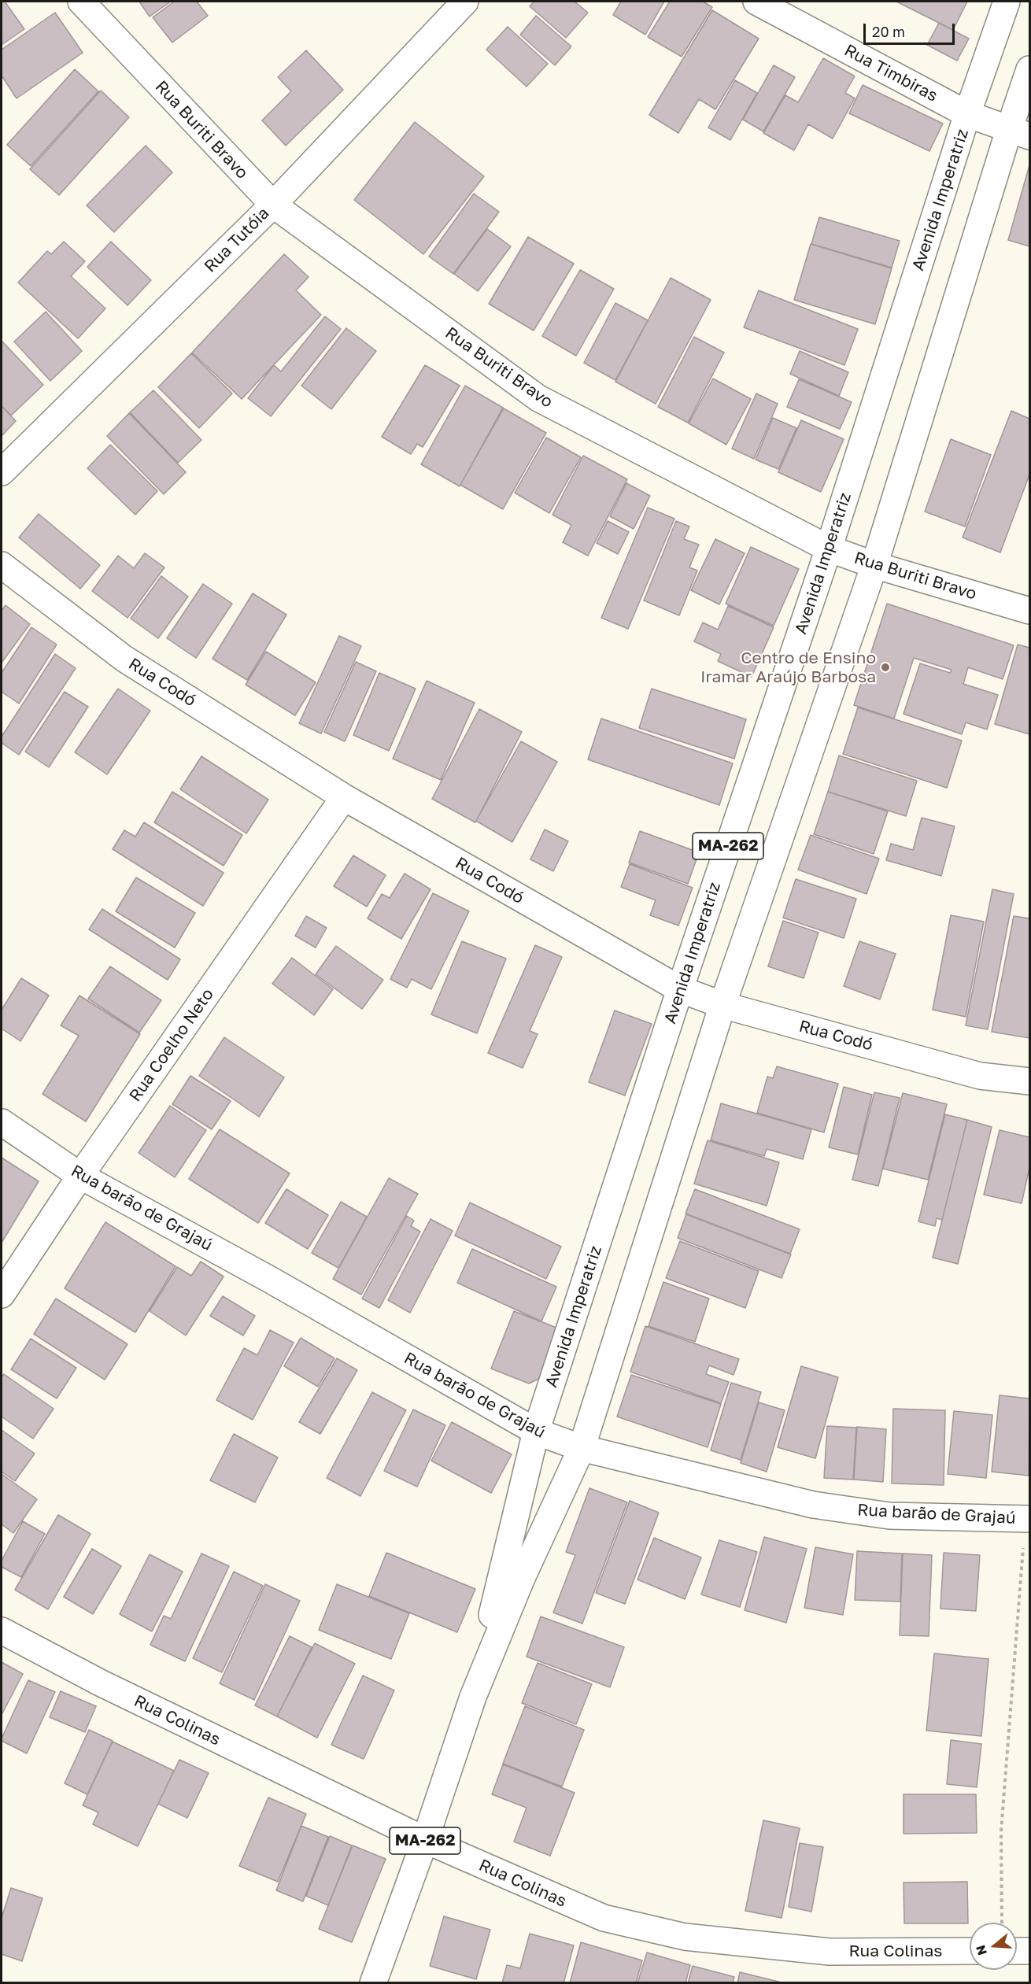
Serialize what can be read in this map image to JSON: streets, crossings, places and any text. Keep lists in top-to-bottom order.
{
  "streets": {
    "street": [
      "Rua Timbiras",
      "Rua Buriti Bravo",
      "Avenida Imperatriz",
      "Rua Tutóia",
      "Rua Codó",
      "MA-262",
      "Rua Coelho Neto",
      "Rua barão de Grajaú",
      "Rua Colinas"
    ]
  },
  "crossings": [
    ["Rua Timbiras", "Avenida Imperatriz"],
    ["Rua Buriti Bravo", "Avenida Imperatriz"],
    ["Rua Buriti Bravo", "Rua Tutóia"],
    ["Avenida Imperatriz", "Rua Codó"],
    ["Avenida Imperatriz", "Rua barão de Grajaú"],
    ["Avenida Imperatriz", "Rua Colinas"],
    ["Rua Codó", "Rua Coelho Neto"],
    ["Rua Coelho Neto", "Rua barão de Grajaú"]
  ],
  "places": ["Centro de Ensino Iramar Araújo Barbosa"],
  "scale_bar": "20 m",
  "north": "left"
}
